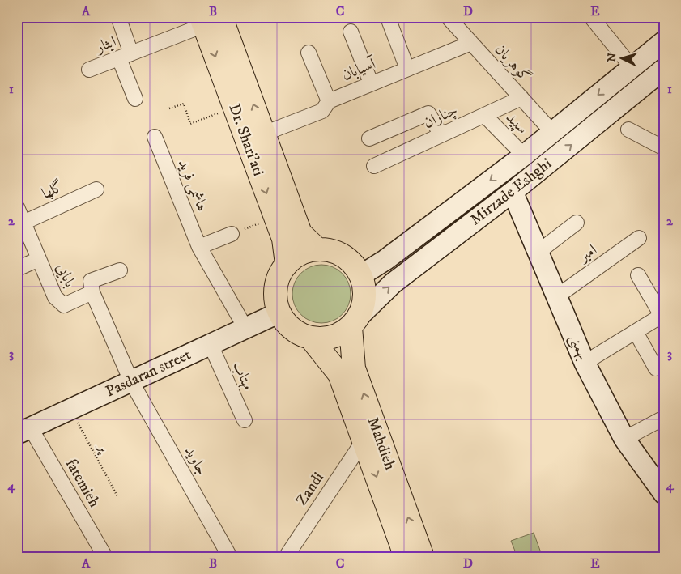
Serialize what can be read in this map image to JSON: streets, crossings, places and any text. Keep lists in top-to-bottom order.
{
  "streets": {
    "main road": [
      "Dr. Shari'ati",
      "Mirzade Eshghi",
      "بهمنی",
      "Pasdaran street",
      "Mahdieh"
    ],
    "street": [
      "ایثار",
      "گوهریان",
      "آسیابان",
      "چناران",
      "سپید",
      "هاشمی فرید",
      "گلها",
      "امیر",
      "بابایی",
      "مهتاب",
      "جاوید",
      "fatemieh",
      "Zandi"
    ],
    "path": ["پر"]
  },
  "crossings": [
    ["ایثار", "Dr. Shari'ati"],
    ["گوهریان", "آسیابان"],
    ["گوهریان", "چناران"],
    ["گوهریان", "Mirzade Eshghi"],
    ["آسیابان", "Dr. Shari'ati"],
    ["چناران", "سپید"],
    ["سپید", "Mirzade Eshghi"],
    ["Dr. Shari'ati", "Mirzade Eshghi"],
    ["Dr. Shari'ati", "Pasdaran street"],
    ["Dr. Shari'ati", "Mahdieh"],
    ["هاشمی فرید", "Pasdaran street"],
    ["گلها", "بابایی"],
    ["Mirzade Eshghi", "بهمنی"],
    ["Mirzade Eshghi", "Pasdaran street"],
    ["Mirzade Eshghi", "Mahdieh"],
    ["امیر", "بهمنی"],
    ["بابایی", "Pasdaran street"],
    ["بابایی", "جاوید"],
    ["Pasdaran street", "مهتاب"],
    ["Pasdaran street", "Mahdieh"],
    ["Pasdaran street", "پر"],
    ["Pasdaran street", "جاوید"],
    ["Pasdaran street", "fatemieh"],
    ["Mahdieh", "Zandi"]
  ],
  "north": "left",
  "grid": {
    "columns": [
      "A",
      "B",
      "C",
      "D",
      "E"
    ],
    "rows": [
      "1",
      "2",
      "3",
      "4"
    ]
  }
}
